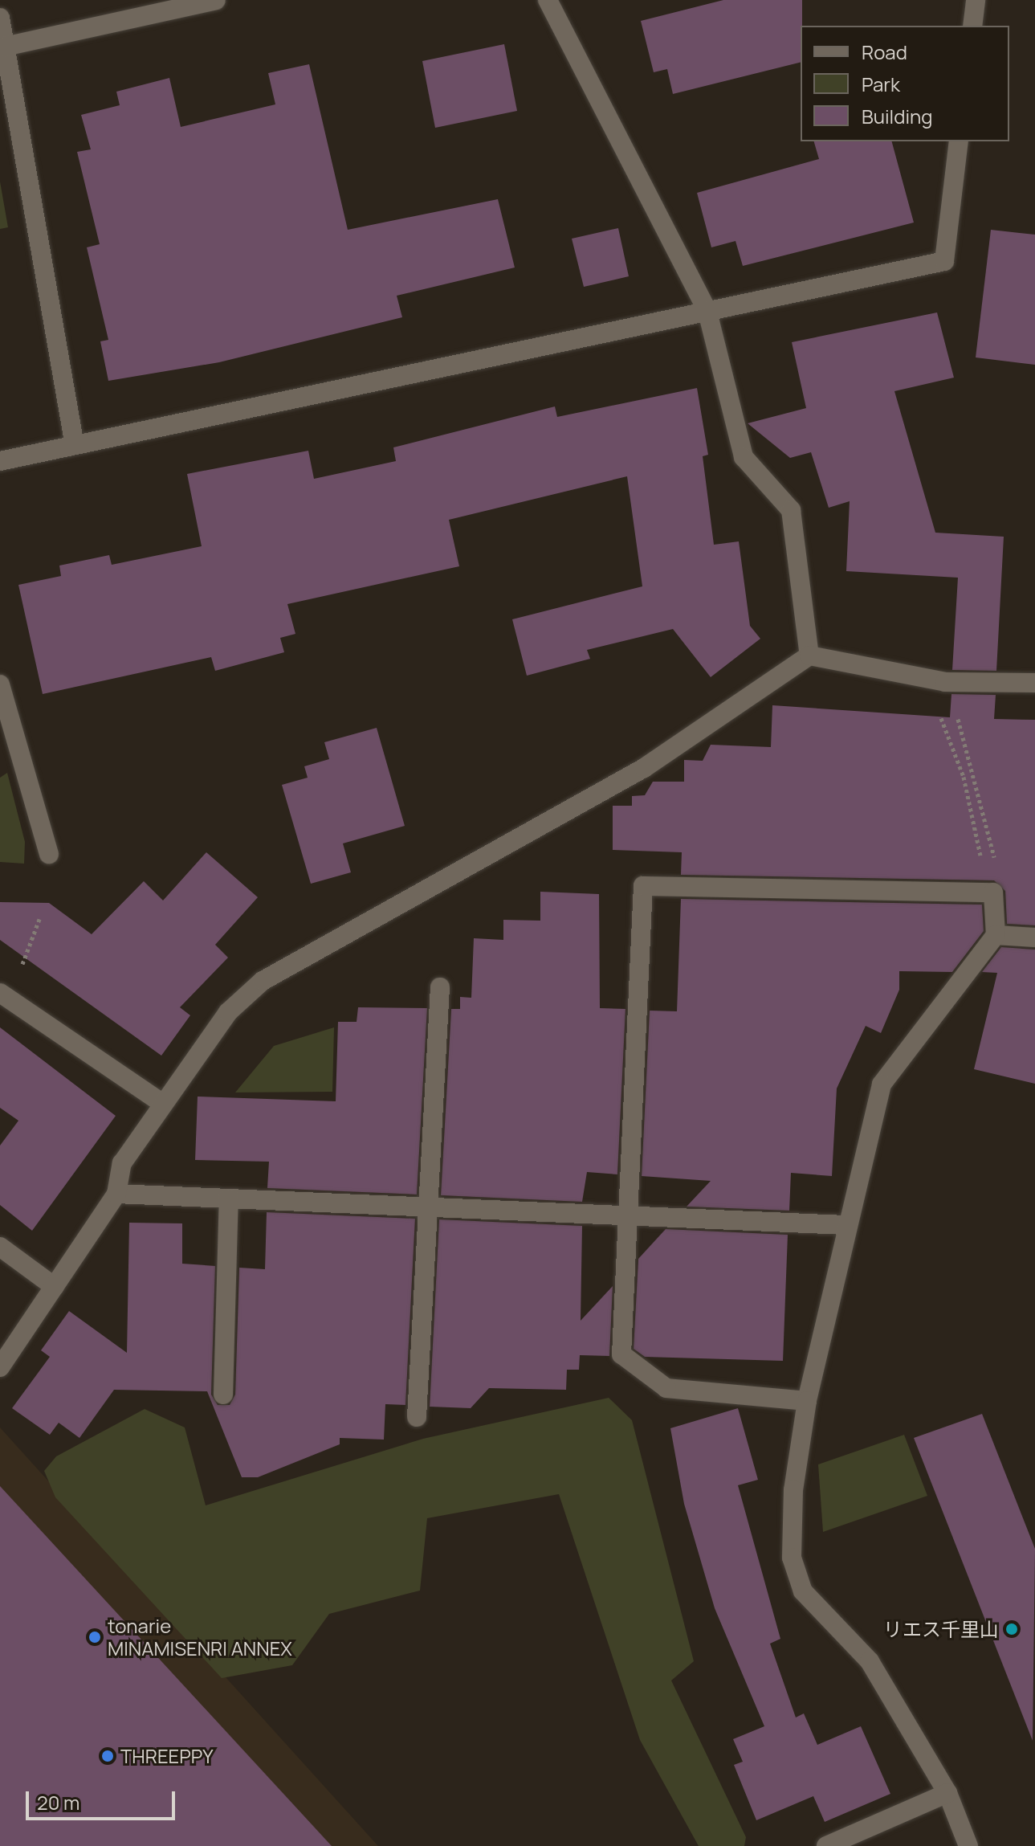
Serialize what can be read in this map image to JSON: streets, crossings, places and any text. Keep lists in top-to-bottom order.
{
  "places": ["リエス千里山", "tonarie MINAMISENRI ANNEX", "THREEPPY"],
  "legend": ["Road", "Park", "Building"],
  "scale_bar": "20 m"
}
